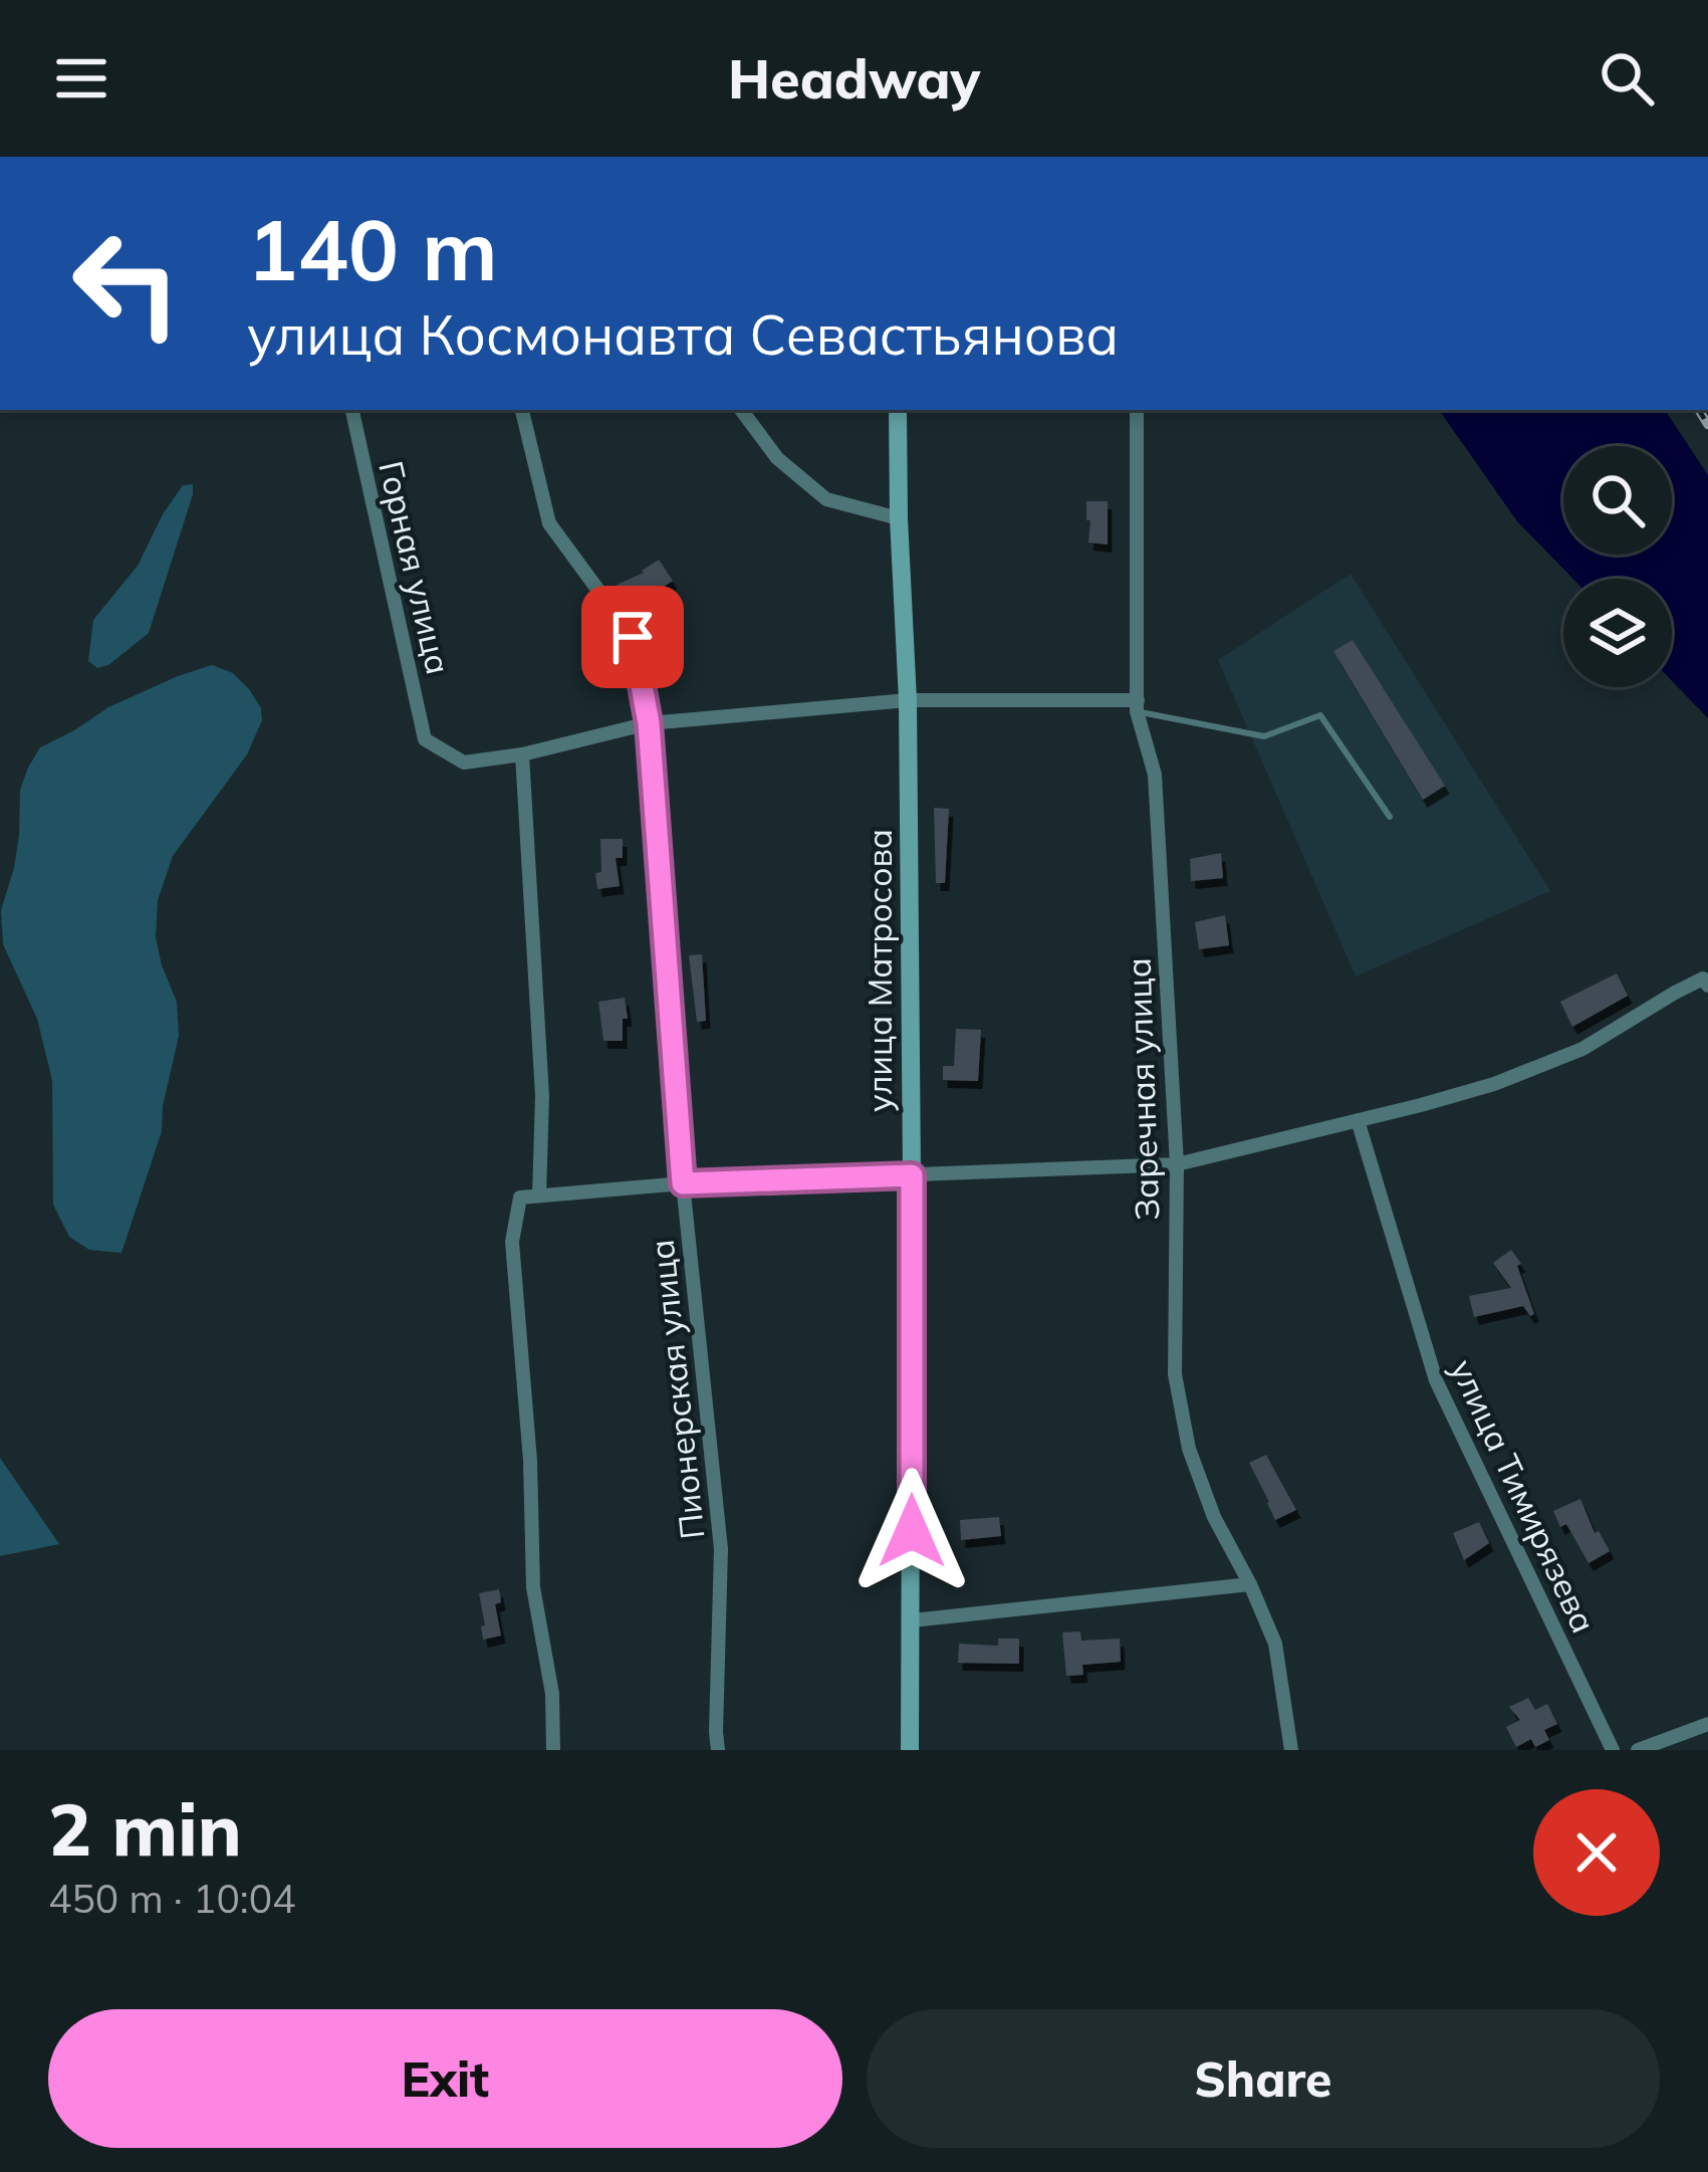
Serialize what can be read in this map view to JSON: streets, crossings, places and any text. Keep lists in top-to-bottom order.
{
  "streets": {
    "main road": ["улица Матросова"],
    "street": [
      "Горная улица",
      "Заречная улица",
      "Пионерская улица",
      "улица Тимирязева"
    ]
  },
  "page": {
    "header": "Headway",
    "turn": ["140 m", "улица Космонавта Севастьянова"],
    "heading": ["2 min", "450 m · 10:04"],
    "buttons": ["Exit", "Share"]
  }
}
